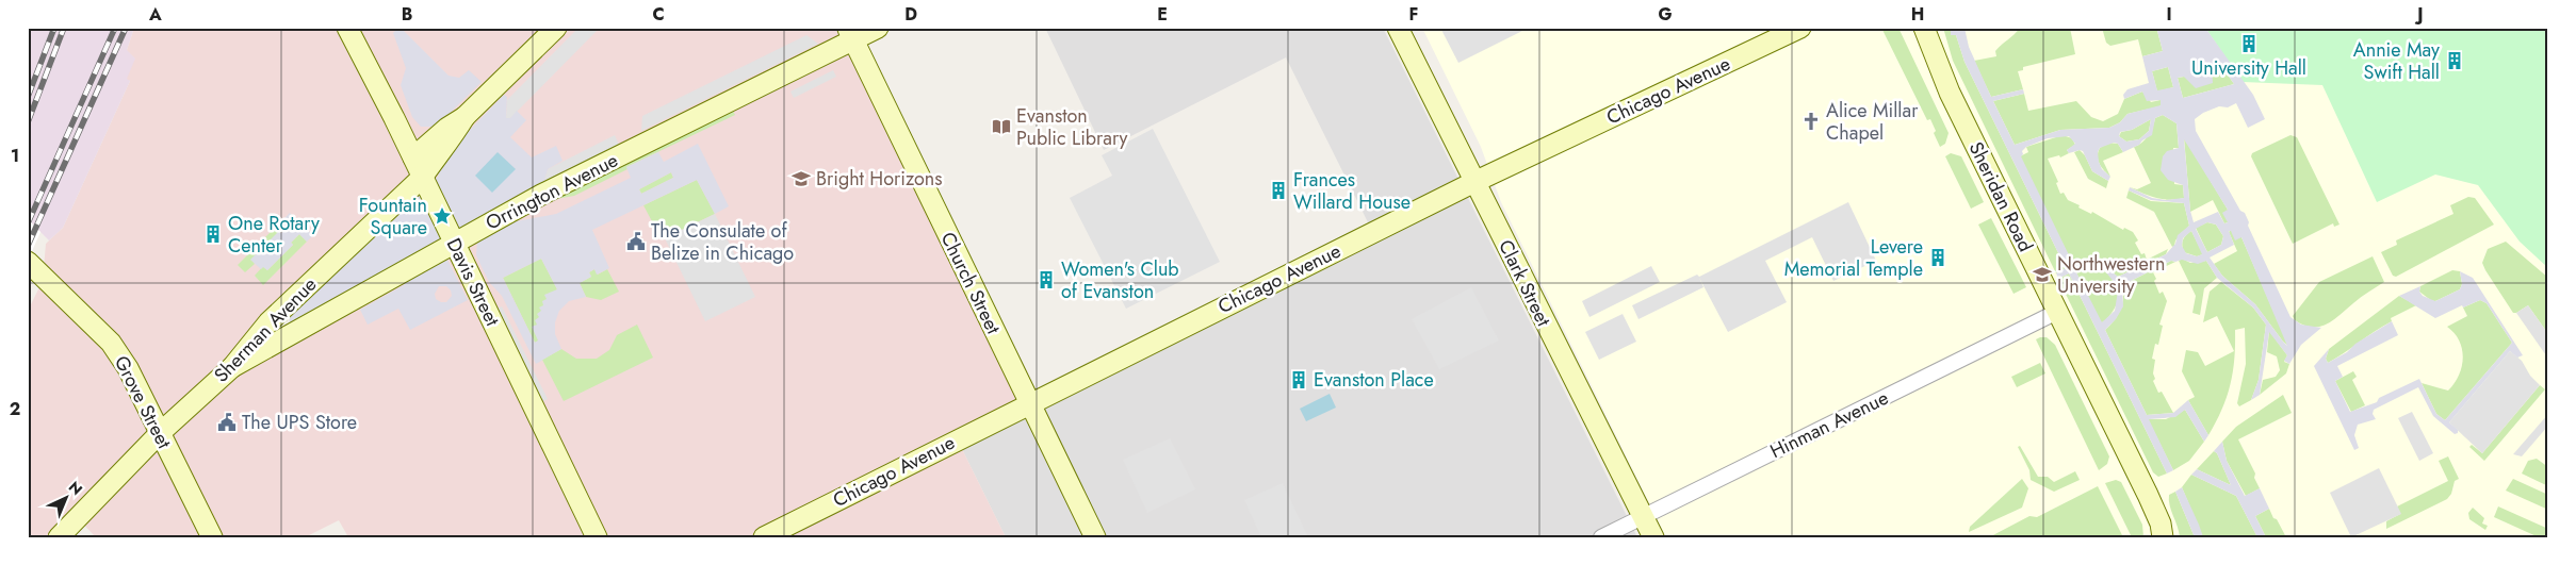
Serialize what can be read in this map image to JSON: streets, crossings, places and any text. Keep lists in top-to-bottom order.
{
  "streets": {
    "main road": [
      "Chicago Avenue",
      "Orrington Avenue",
      "Sheridan Road",
      "Davis Street",
      "Church Street",
      "Clark Street",
      "Sherman Avenue",
      "Grove Street"
    ],
    "street": ["Hinman Avenue"]
  },
  "crossings": [
    ["Chicago Avenue", "Church Street"],
    ["Chicago Avenue", "Clark Street"],
    ["Orrington Avenue", "Davis Street"],
    ["Orrington Avenue", "Church Street"],
    ["Orrington Avenue", "Sherman Avenue"],
    ["Sheridan Road", "Hinman Avenue"],
    ["Davis Street", "Sherman Avenue"],
    ["Clark Street", "Hinman Avenue"],
    ["Sherman Avenue", "Grove Street"]
  ],
  "places": {
    "building": [
      "University Hall",
      "Annie May Swift Hall",
      "Frances Willard House",
      "One Rotary Center",
      "Levere Memorial Temple",
      "Women's Club of Evanston",
      "Evanston Place"
    ],
    "church": ["Alice Millar Chapel"],
    "library": ["Evanston Public Library"],
    "school or university": ["Bright Horizons", "Northwestern University"],
    "place": ["Fountain Square"],
    "public building": ["The Consulate of Belize in Chicago", "The UPS Store"]
  },
  "north": "top right",
  "grid": {
    "columns": [
      "A",
      "B",
      "C",
      "D",
      "E",
      "F",
      "G",
      "H",
      "I",
      "J"
    ],
    "rows": ["1", "2"]
  }
}
